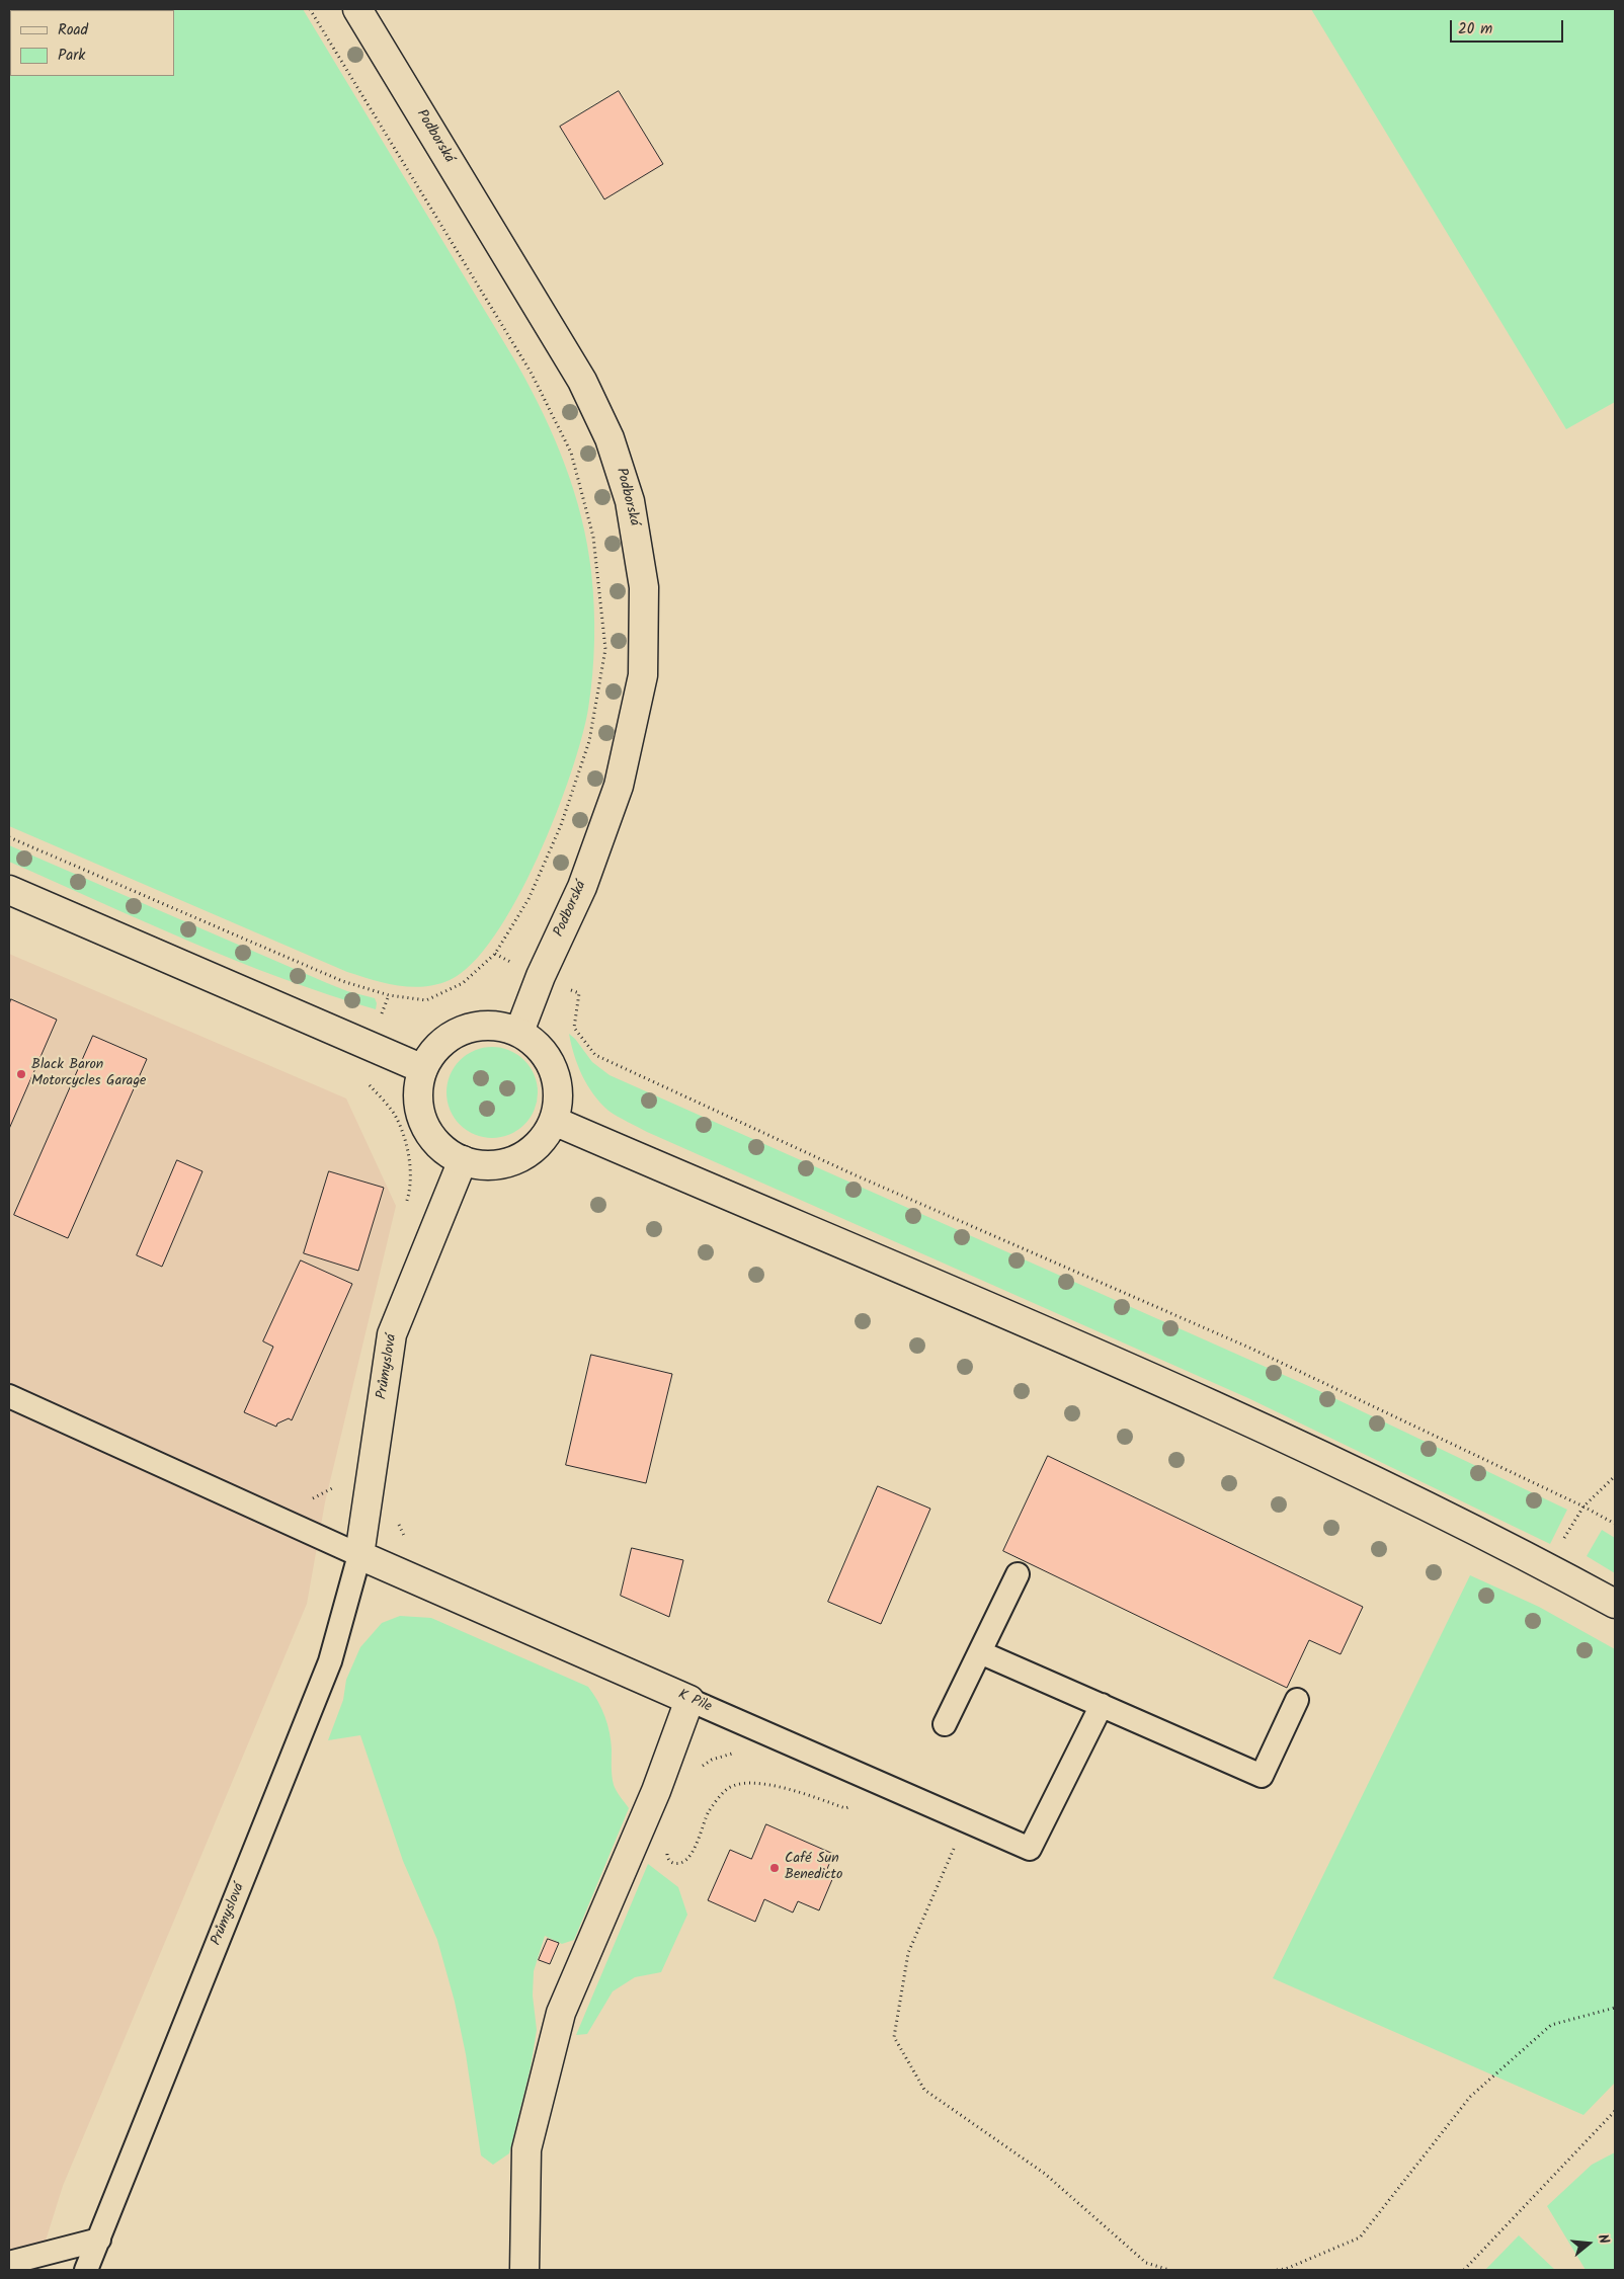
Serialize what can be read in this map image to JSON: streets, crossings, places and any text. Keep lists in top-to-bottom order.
{
  "streets": {
    "street": ["Podborská", "Průmyslová", "K Pile"]
  },
  "crossings": [
    ["Podborská", "Průmyslová"],
    ["Průmyslová", "K Pile"]
  ],
  "places": ["Black Baron Motorcycles Garage", "Café Sun Benedicto"],
  "legend": ["Road", "Park"],
  "scale_bar": "20 m",
  "north": "right"
}
